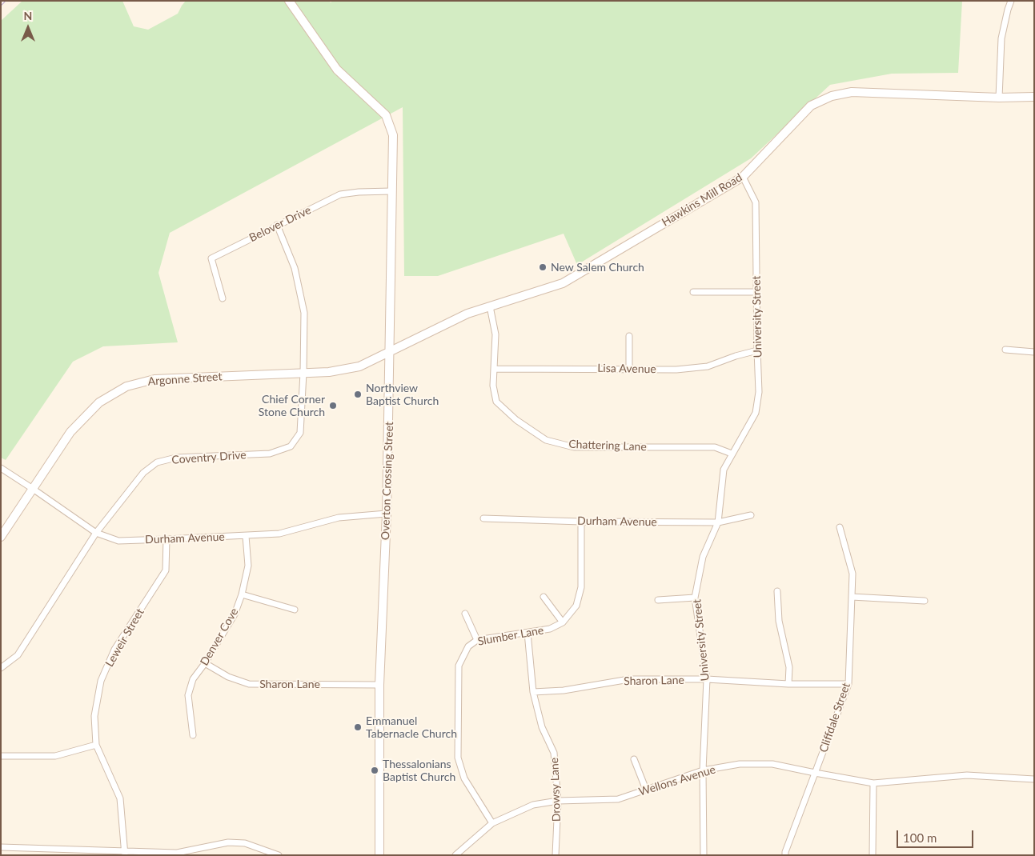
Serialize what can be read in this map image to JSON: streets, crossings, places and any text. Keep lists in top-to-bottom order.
{
  "streets": {
    "street": [
      "Hawkins Mill Road",
      "Belover Drive",
      "University Street",
      "Lisa Avenue",
      "Argonne Street",
      "Chattering Lane",
      "Coventry Drive",
      "Overton Crossing Street",
      "Durham Avenue",
      "Slumber Lane",
      "Denver Cove",
      "Leweir Street",
      "Sharon Lane",
      "Cliffdale Street",
      "Wellons Avenue",
      "Drowsy Lane"
    ]
  },
  "crossings": [
    ["Hawkins Mill Road", "University Street"],
    ["Hawkins Mill Road", "Argonne Street"],
    ["Hawkins Mill Road", "Chattering Lane"],
    ["Hawkins Mill Road", "Overton Crossing Street"],
    ["Belover Drive", "Coventry Drive"],
    ["Belover Drive", "Overton Crossing Street"],
    ["University Street", "Lisa Avenue"],
    ["University Street", "Chattering Lane"],
    ["University Street", "Durham Avenue"],
    ["University Street", "Sharon Lane"],
    ["University Street", "Wellons Avenue"],
    ["Lisa Avenue", "Chattering Lane"],
    ["Argonne Street", "Coventry Drive"],
    ["Argonne Street", "Overton Crossing Street"],
    ["Argonne Street", "Durham Avenue"],
    ["Coventry Drive", "Durham Avenue"],
    ["Overton Crossing Street", "Durham Avenue"],
    ["Overton Crossing Street", "Sharon Lane"],
    ["Durham Avenue", "Slumber Lane"],
    ["Durham Avenue", "Denver Cove"],
    ["Durham Avenue", "Leweir Street"],
    ["Slumber Lane", "Wellons Avenue"],
    ["Slumber Lane", "Drowsy Lane"],
    ["Denver Cove", "Sharon Lane"],
    ["Sharon Lane", "Cliffdale Street"],
    ["Sharon Lane", "Drowsy Lane"],
    ["Cliffdale Street", "Wellons Avenue"],
    ["Wellons Avenue", "Drowsy Lane"]
  ],
  "places": [
    "New Salem Church",
    "Northview Baptist Church",
    "Chief Corner Stone Church",
    "Emmanuel Tabernacle Church",
    "Thessalonians Baptist Church"
  ],
  "scale_bar": "100 m",
  "north": "top"
}
